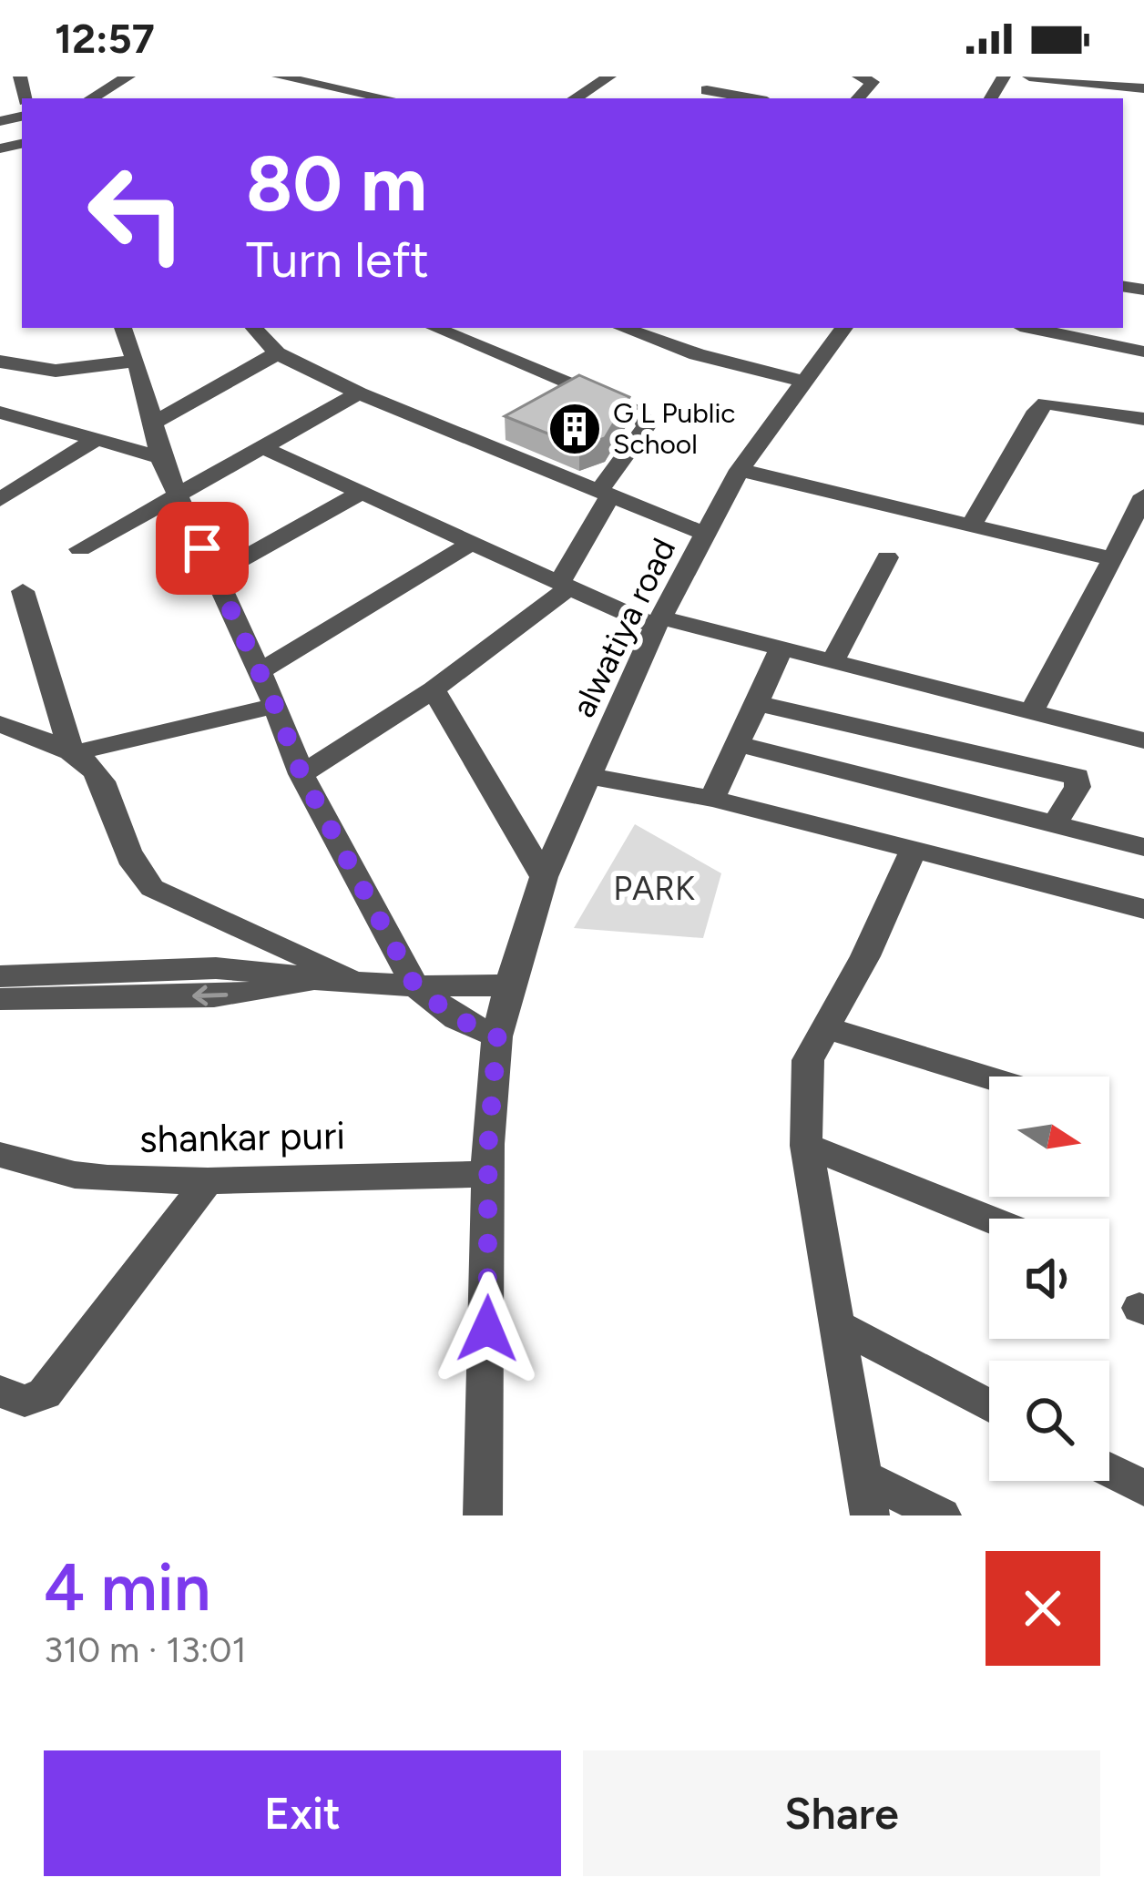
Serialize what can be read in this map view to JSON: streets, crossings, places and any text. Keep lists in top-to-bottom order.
{
  "streets": {
    "street": ["alwatiya road", "shankar puri"]
  },
  "crossings": [
    ["alwatiya road", "shankar puri"]
  ],
  "parks": ["PARK"],
  "places": {
    "building": ["G L Public School"]
  },
  "north": "right",
  "page": {
    "status": "12:57",
    "turn": ["80 m", "Turn left"],
    "heading": ["4 min", "310 m · 13:01"],
    "buttons": ["Exit", "Share"]
  }
}
